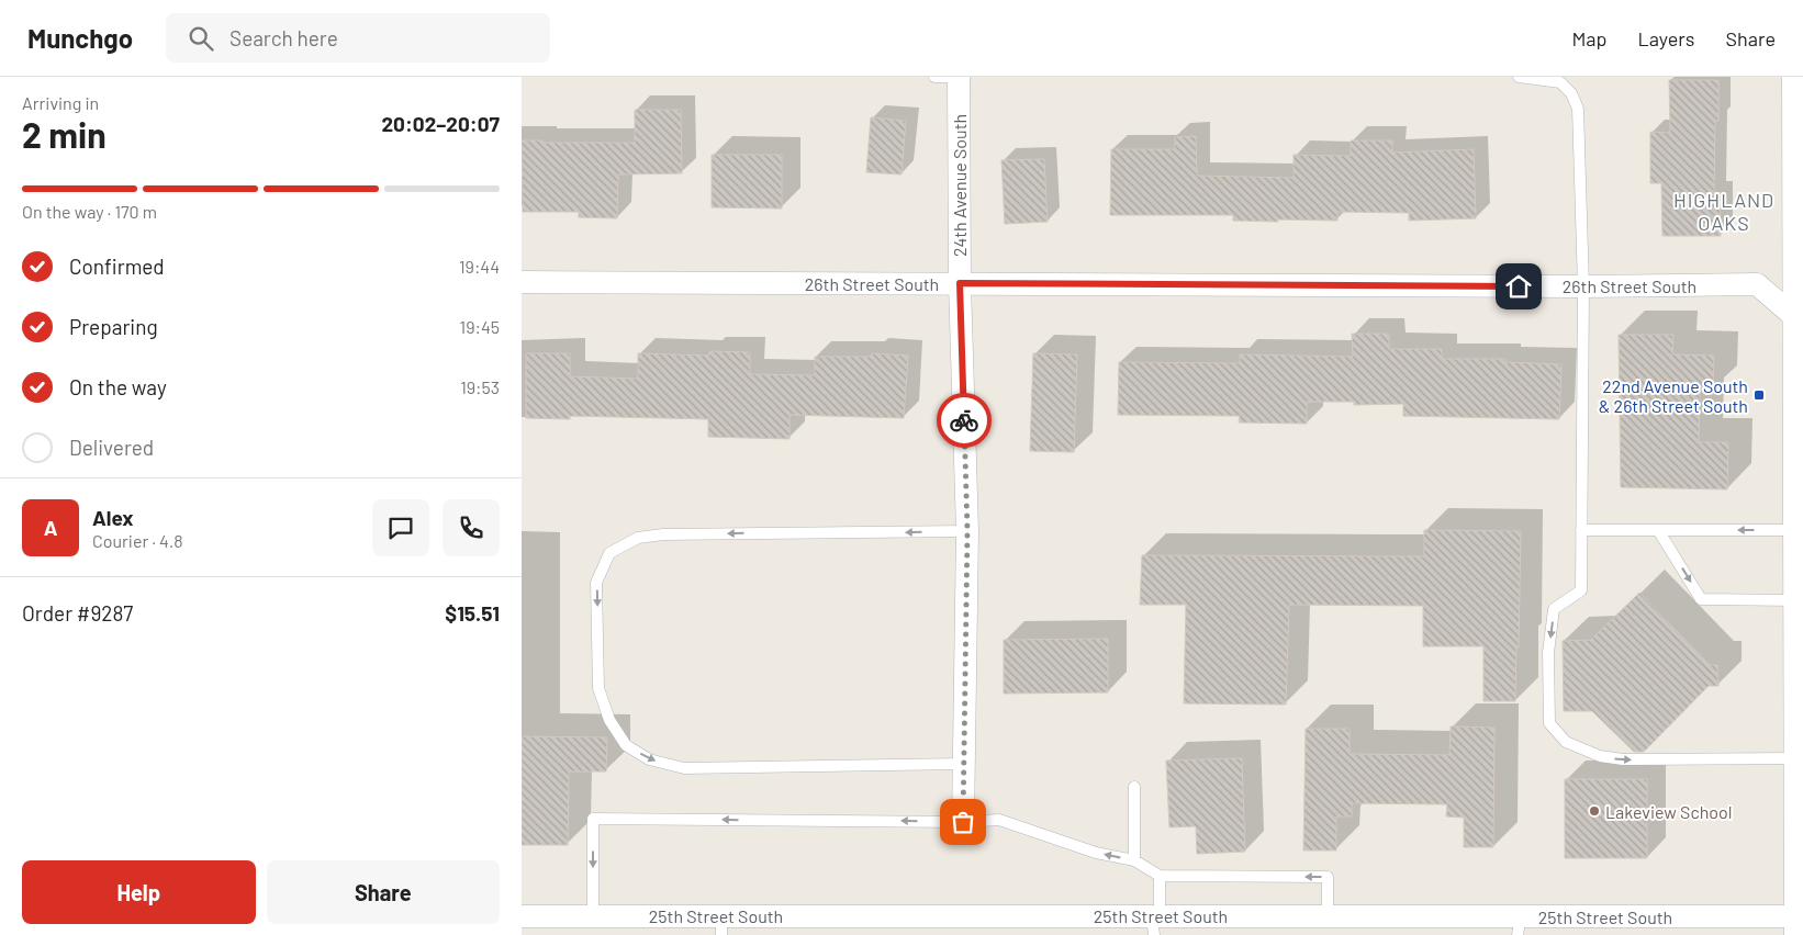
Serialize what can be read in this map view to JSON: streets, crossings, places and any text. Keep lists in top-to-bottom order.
{
  "streets": {
    "street": ["24th Avenue South", "26th Street South", "25th Street South"]
  },
  "crossings": [
    ["24th Avenue South", "26th Street South"]
  ],
  "districts": ["HIGHLAND OAKS"],
  "places": {
    "transit": ["22nd Avenue South & 26th Street South"],
    "other": ["Lakeview School"]
  },
  "page": {
    "header": "Munchgo",
    "search": "Search here",
    "nav": ["Map", "Layers", "Share"],
    "heading": ["2 min", "Arriving in", "20:02–20:07"],
    "panel": [
      "Alex",
      "Courier · 4.8",
      "Order #9287",
      "$15.51"
    ],
    "bar": "On the way · 170 m",
    "list": [
      ["Confirmed", "19:44"],
      ["Preparing", "19:45"],
      ["On the way", "19:53"],
      "Delivered"
    ],
    "round": "A",
    "buttons": ["Help", "Share"]
  }
}
